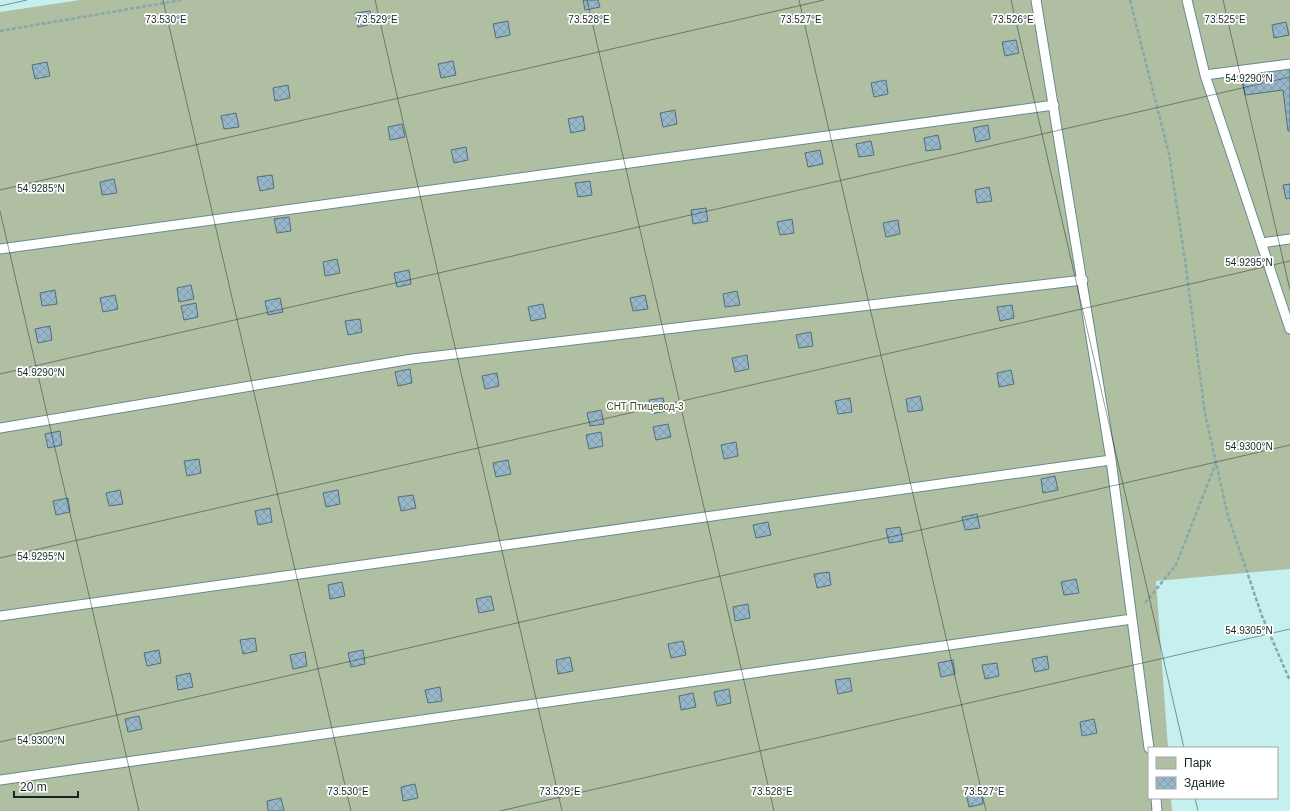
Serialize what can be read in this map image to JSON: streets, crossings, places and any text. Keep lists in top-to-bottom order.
{
  "parks": ["СНТ Птицевод-3"],
  "legend": ["Парк", "Здание"],
  "scale_bar": "20 m",
  "coordinates": [
    "73.530°E",
    "73.529°E",
    "73.528°E",
    "73.527°E",
    "73.526°E",
    "73.525°E",
    "54.9290°N",
    "54.9285°N",
    "54.9295°N",
    "54.9300°N",
    "54.9305°N"
  ]
}
